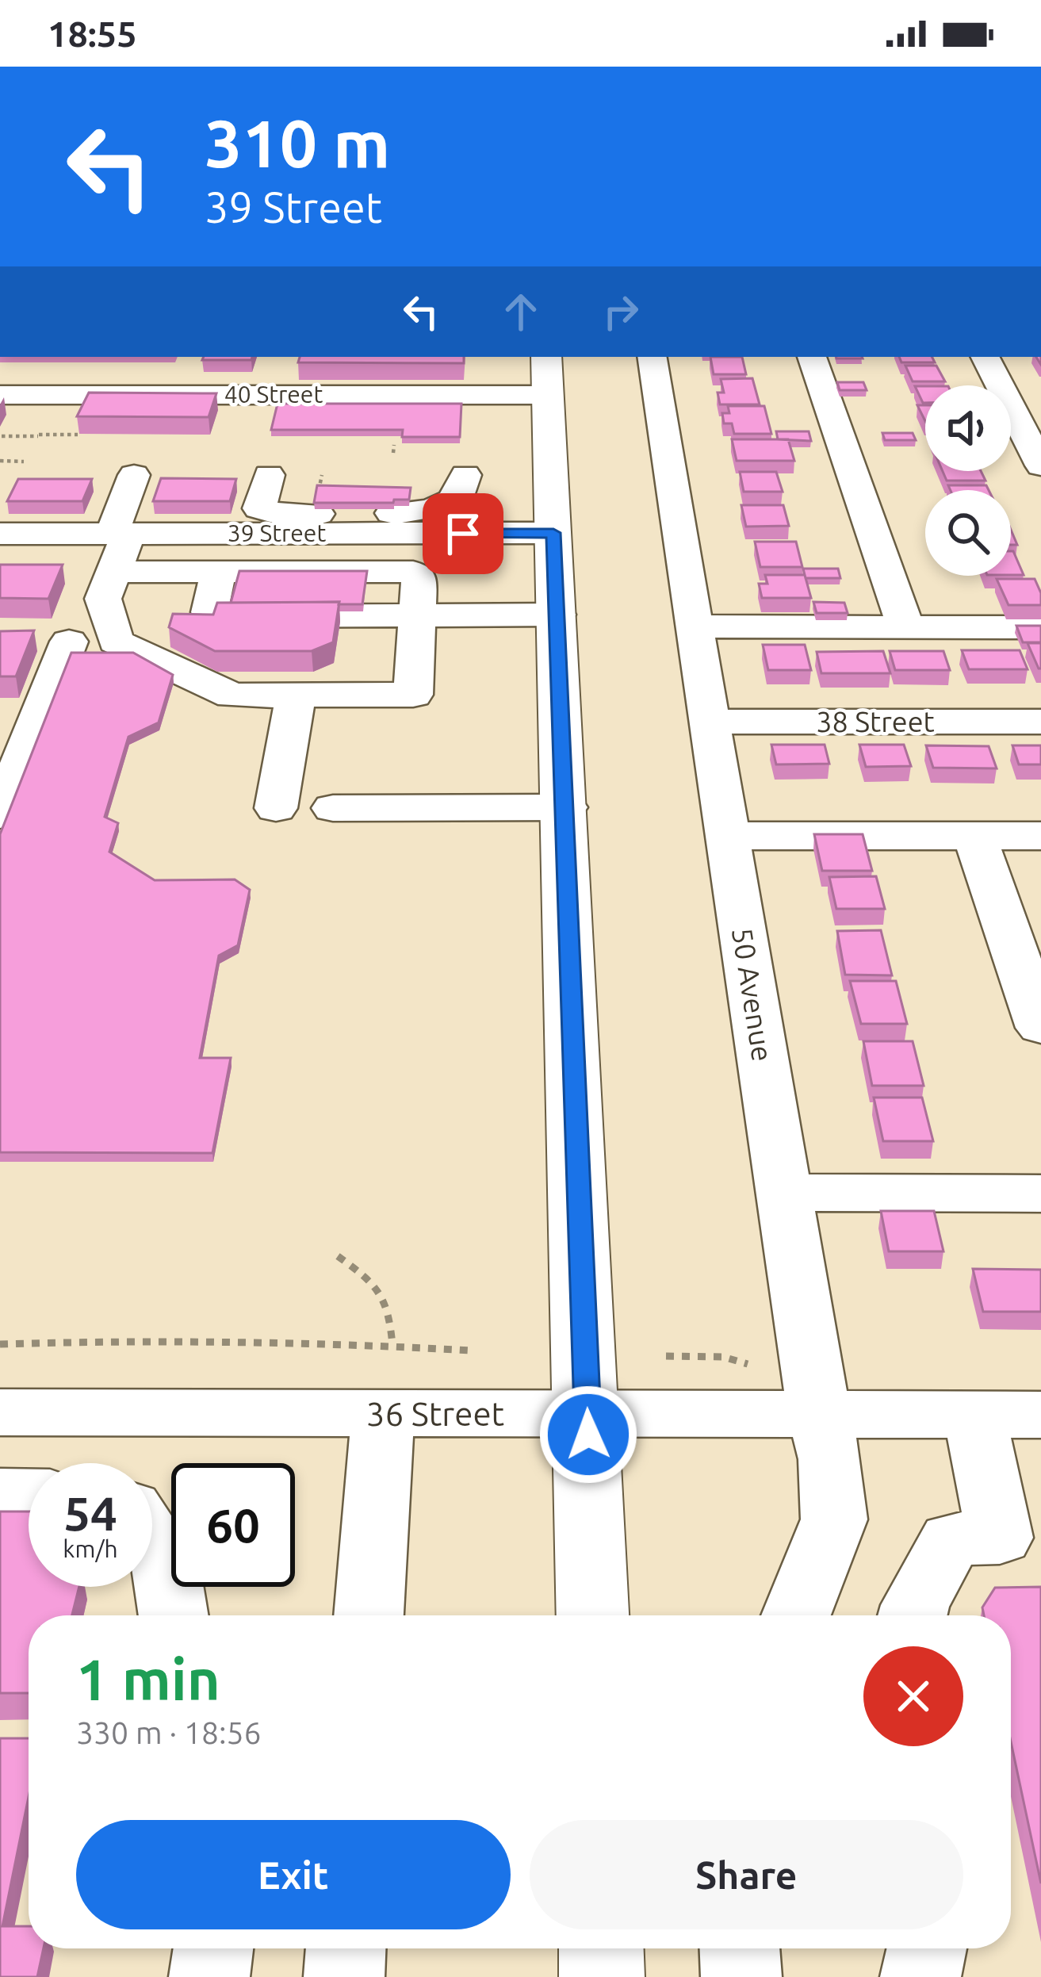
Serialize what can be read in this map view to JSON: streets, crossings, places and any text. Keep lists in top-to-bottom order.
{
  "streets": {
    "street": [
      "40 Street",
      "39 Street",
      "38 Street",
      "50 Avenue",
      "36 Street"
    ]
  },
  "crossings": [
    ["38 Street", "50 Avenue"],
    ["50 Avenue", "36 Street"]
  ],
  "page": {
    "status": "18:55",
    "turn": ["310 m", "39 Street"],
    "speed": "54 km/h",
    "limit": "60",
    "heading": ["1 min", "330 m · 18:56"],
    "buttons": ["Exit", "Share"]
  }
}
